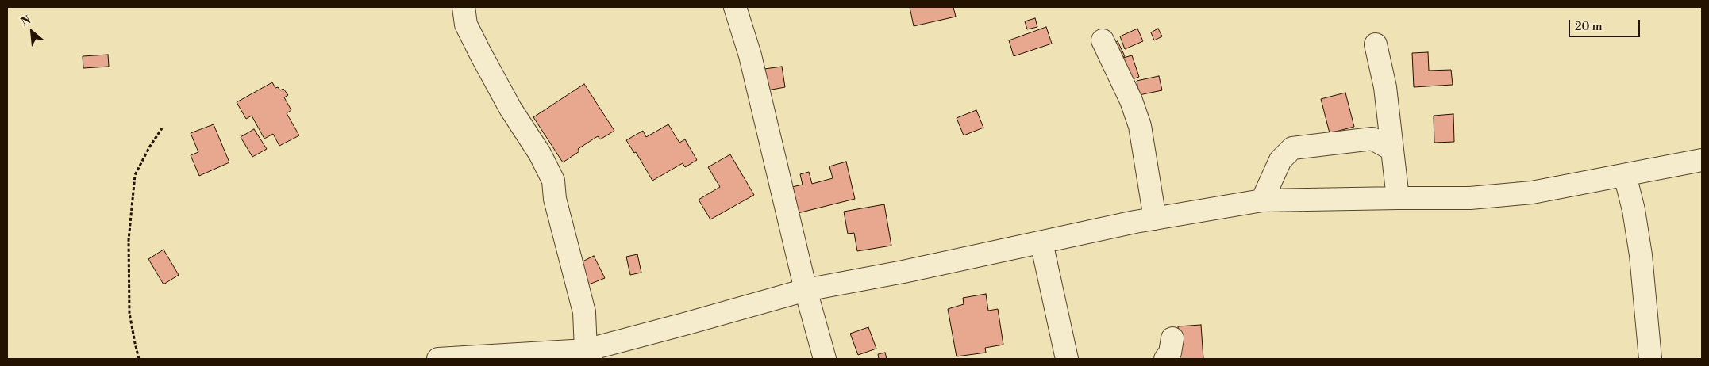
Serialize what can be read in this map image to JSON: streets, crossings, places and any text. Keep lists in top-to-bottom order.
{
  "scale_bar": "20 m",
  "north": "top left"
}
